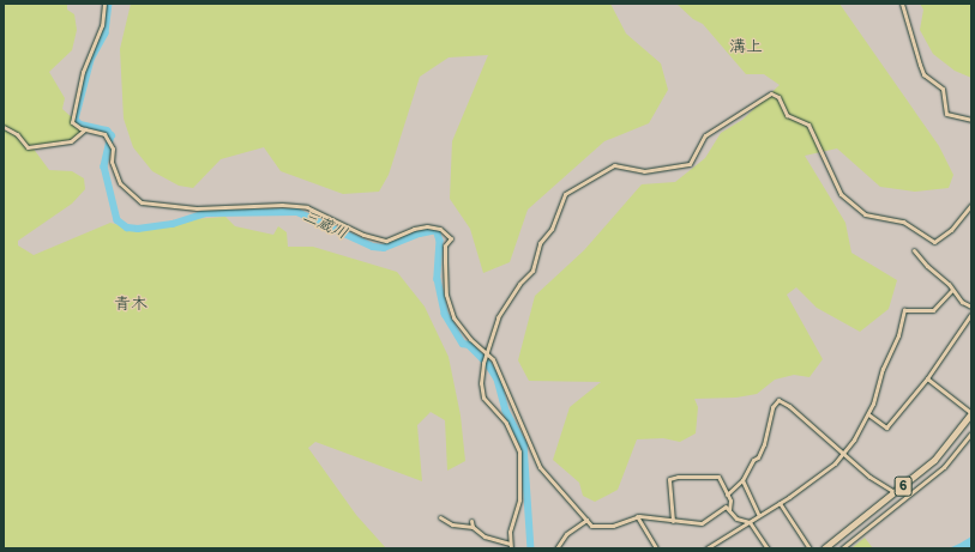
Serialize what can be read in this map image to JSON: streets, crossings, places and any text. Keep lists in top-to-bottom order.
{
  "streets": {
    "main road": ["6"]
  },
  "districts": ["溝上", "青木"],
  "water": ["三蔵川"]
}
